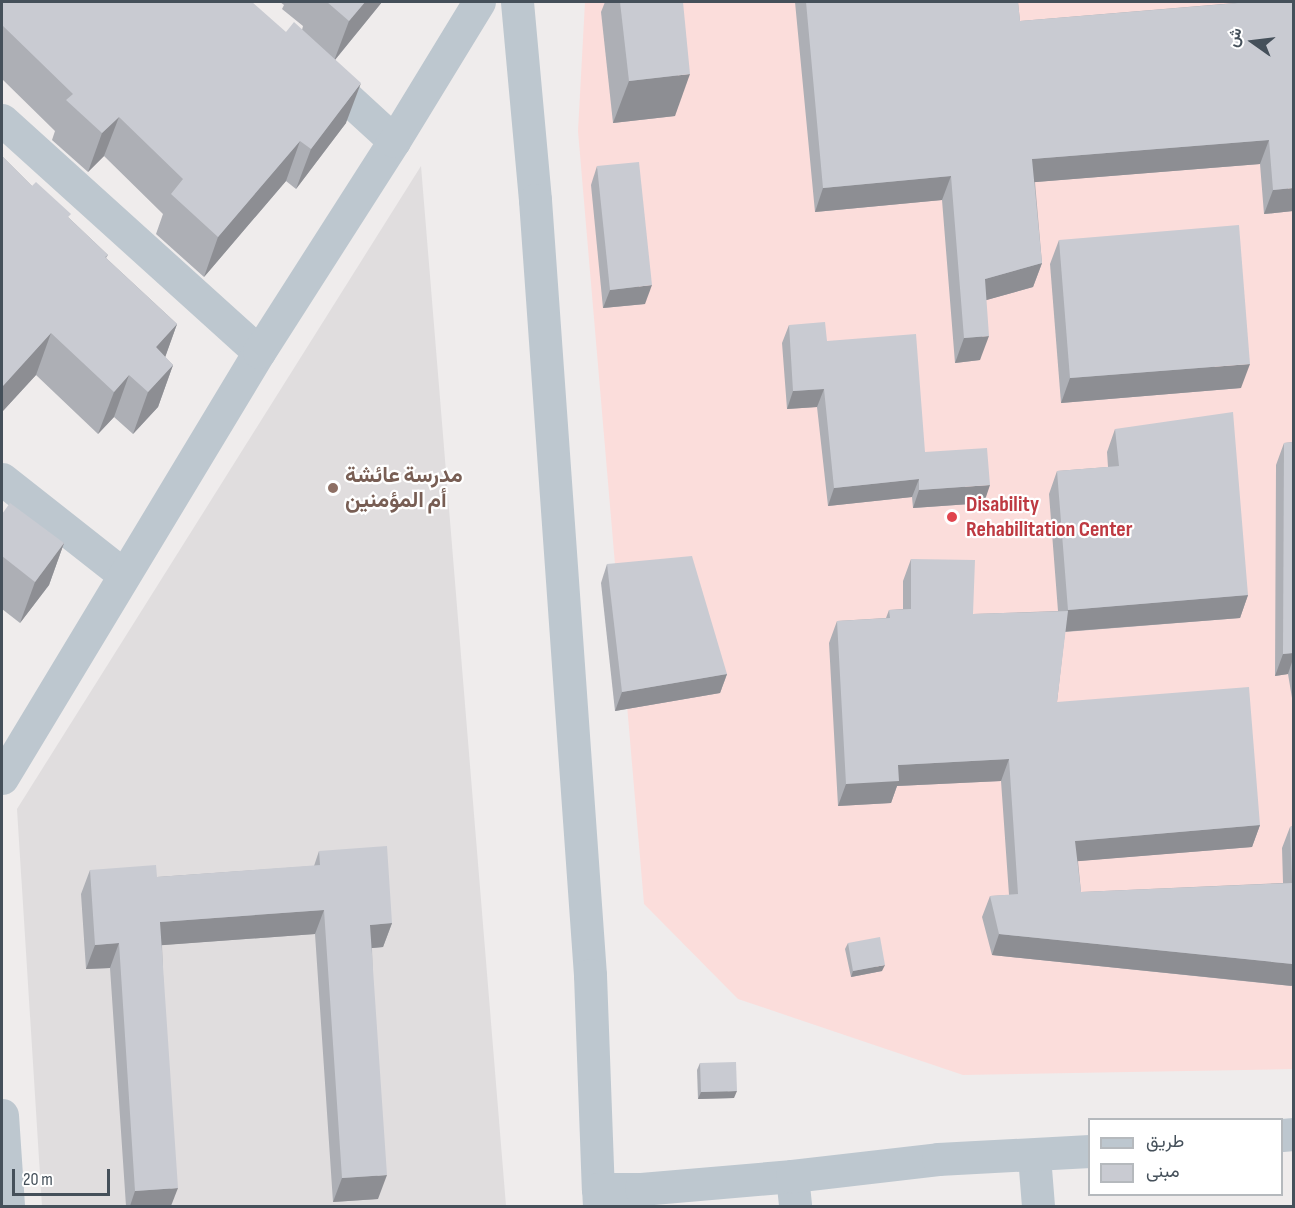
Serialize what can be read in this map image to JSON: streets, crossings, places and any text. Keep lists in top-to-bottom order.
{
  "places": ["مدرسة عائشة أم المؤمنين", "Disability Rehabilitation Center"],
  "legend": ["طريق", "مبنى"],
  "scale_bar": "20 m",
  "north": "left"
}
